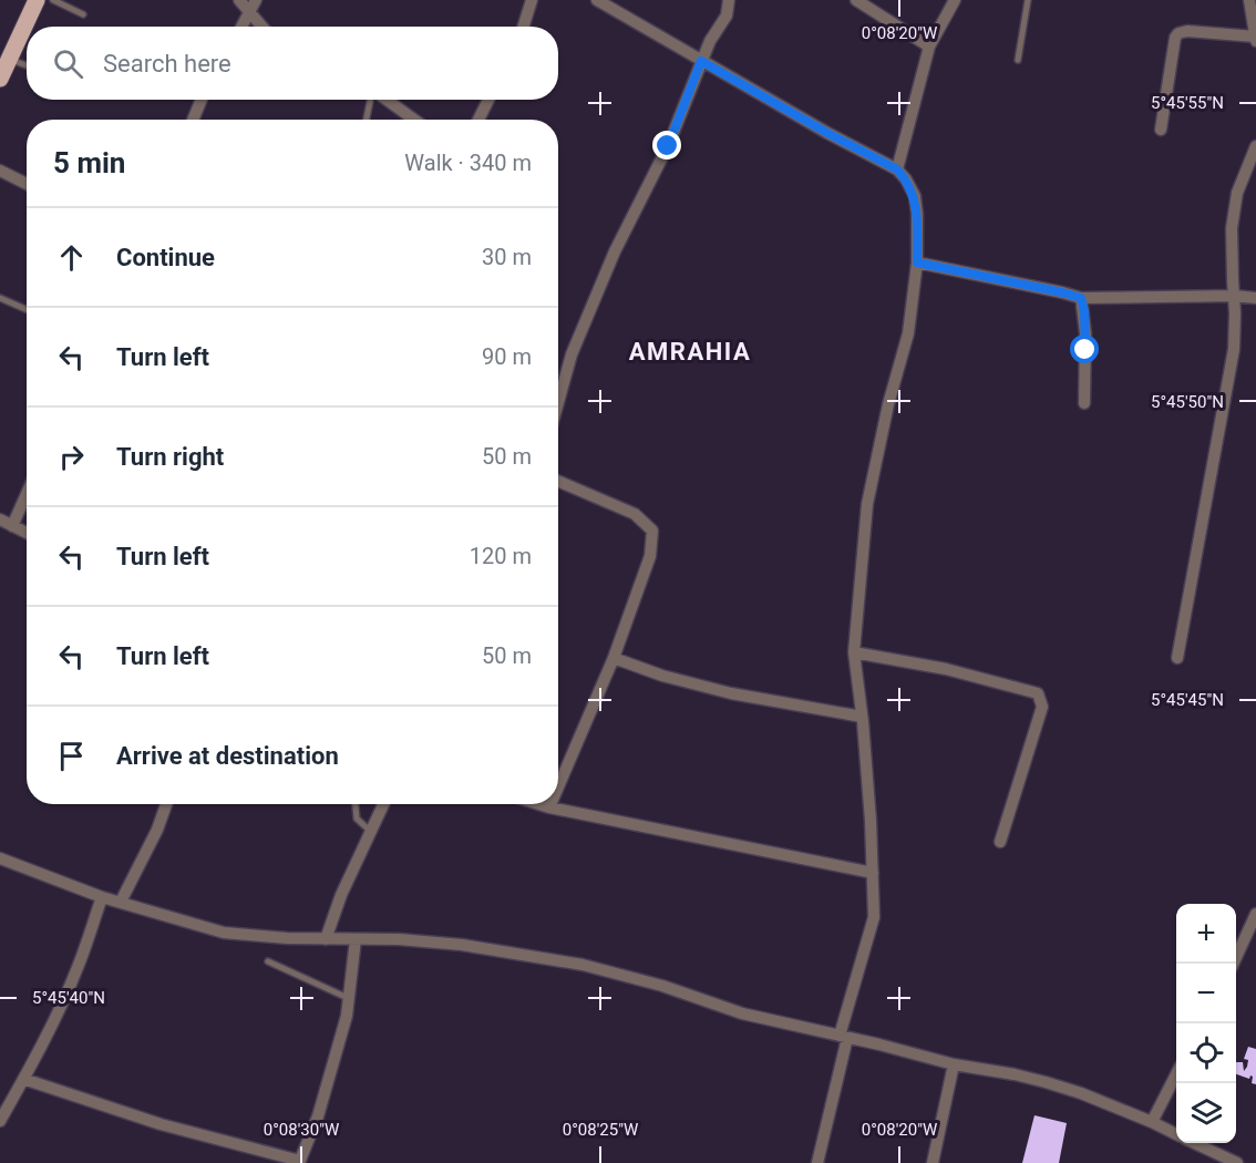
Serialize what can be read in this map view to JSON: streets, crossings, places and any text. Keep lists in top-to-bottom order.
{
  "districts": ["AMRAHIA"],
  "page": {
    "search": "Search here",
    "heading": ["5 min", "Walk · 340 m"],
    "list": [
      ["Continue", "30 m"],
      ["Turn left", "90 m"],
      ["Turn right", "50 m"],
      ["Turn left", "120 m"],
      ["Turn left", "50 m"],
      "Arrive at destination"
    ],
    "map_buttons": ["+", "−"]
  },
  "coordinates": [
    "0°08'20\"W",
    "5°45'55\"N",
    "5°45'50\"N",
    "5°45'45\"N",
    "5°45'40\"N",
    "0°08'30\"W",
    "0°08'25\"W"
  ]
}
